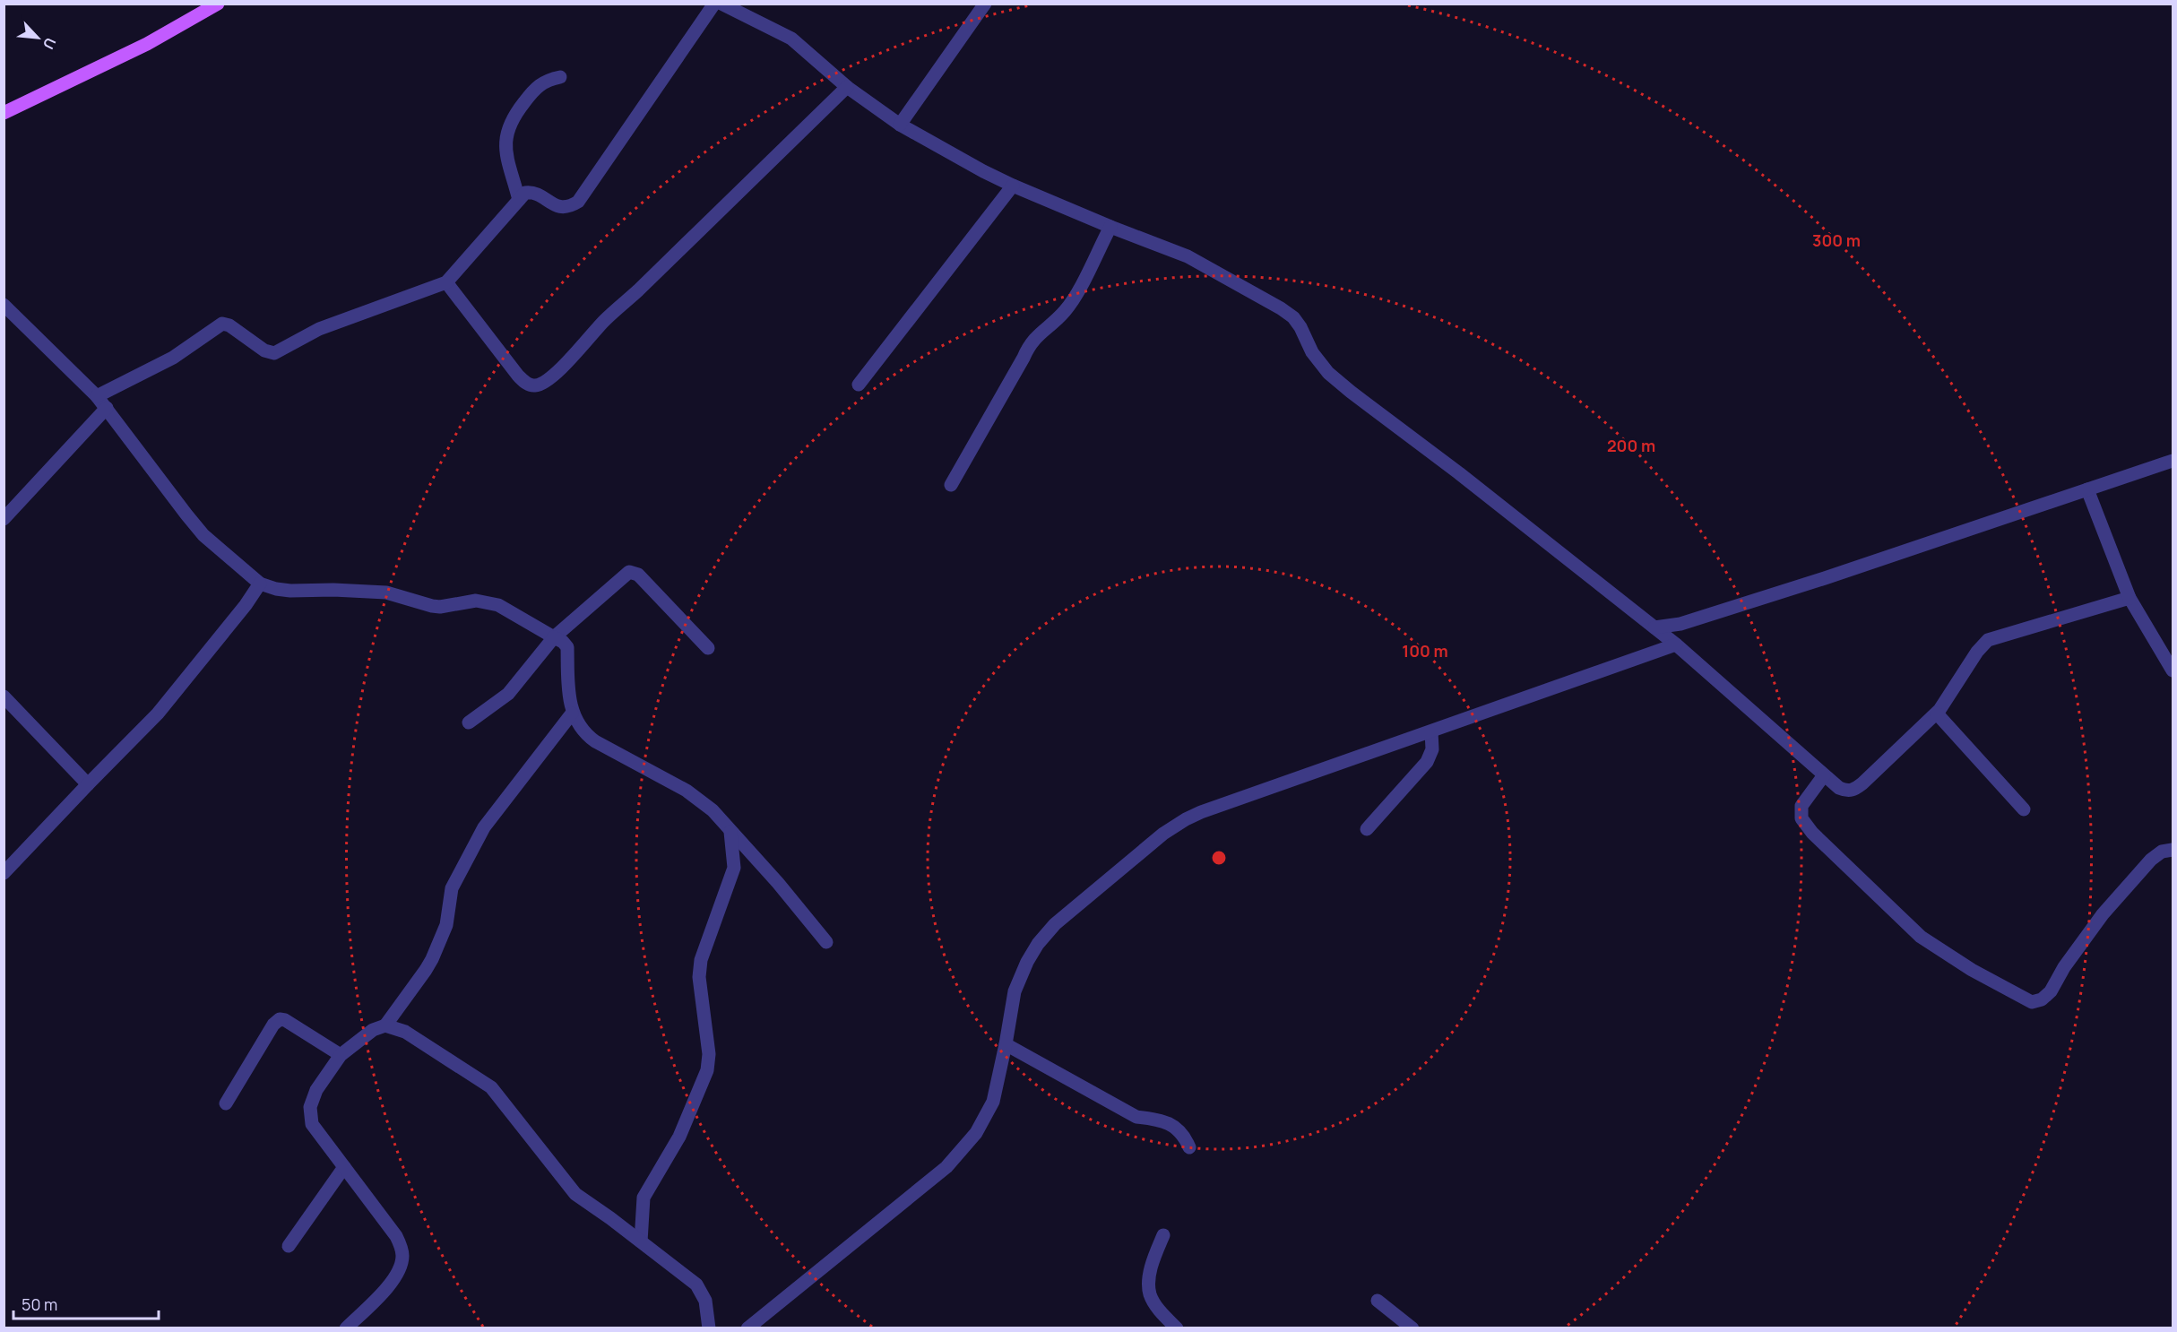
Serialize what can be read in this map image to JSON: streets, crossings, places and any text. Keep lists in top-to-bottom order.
{
  "scale_bar": "50 m",
  "north": "bottom right",
  "rings": ["300 m", "200 m", "100 m"]
}
